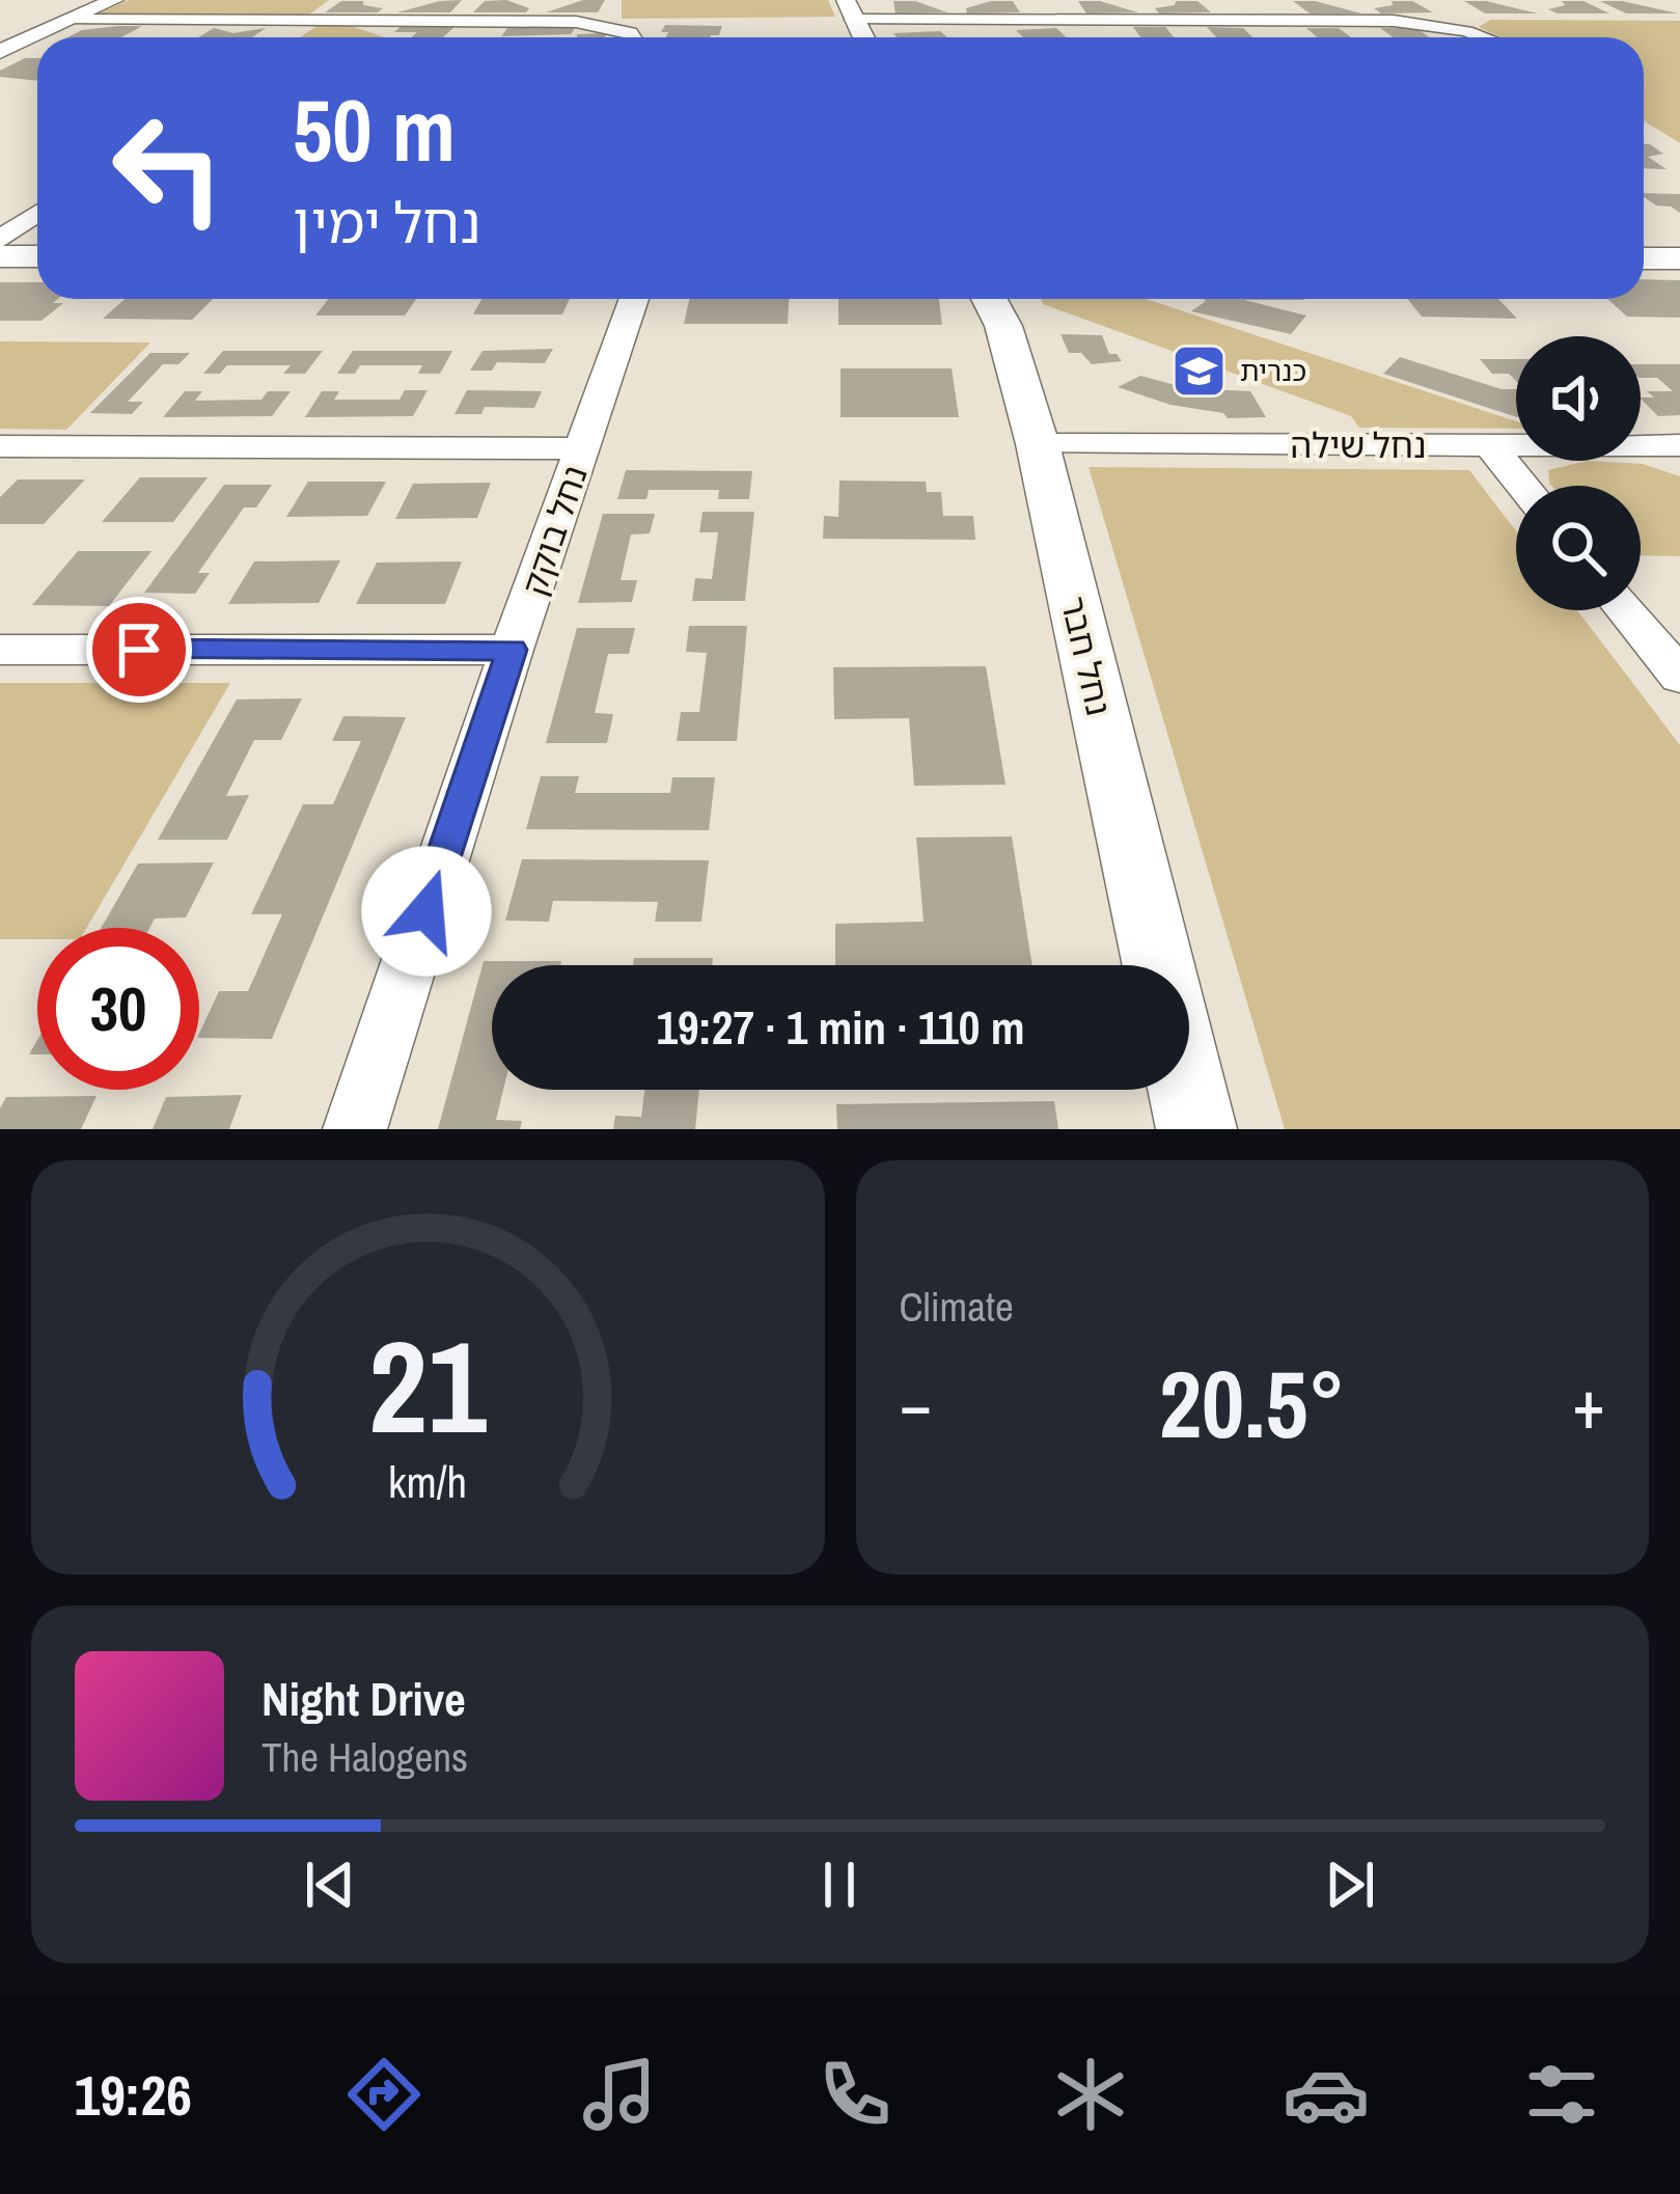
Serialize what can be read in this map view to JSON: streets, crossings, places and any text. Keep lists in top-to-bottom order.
{
  "streets": {
    "street": ["נחל שילה", "נחל בוקק", "נחל חבר"]
  },
  "crossings": [
    ["נחל שילה", "נחל חבר"]
  ],
  "places": {
    "school or university": ["כנרית"]
  },
  "page": {
    "turn": ["50 m", "נחל ימין"],
    "limit": "30",
    "trip": "19:27 · 1 min · 110 m",
    "tile": "Climate",
    "heat": ["−", "20.5°", "+"],
    "song": ["Night Drive", "The Halogens"],
    "tabs": "19:26",
    "gauge": ["21", "km/h"]
  }
}
